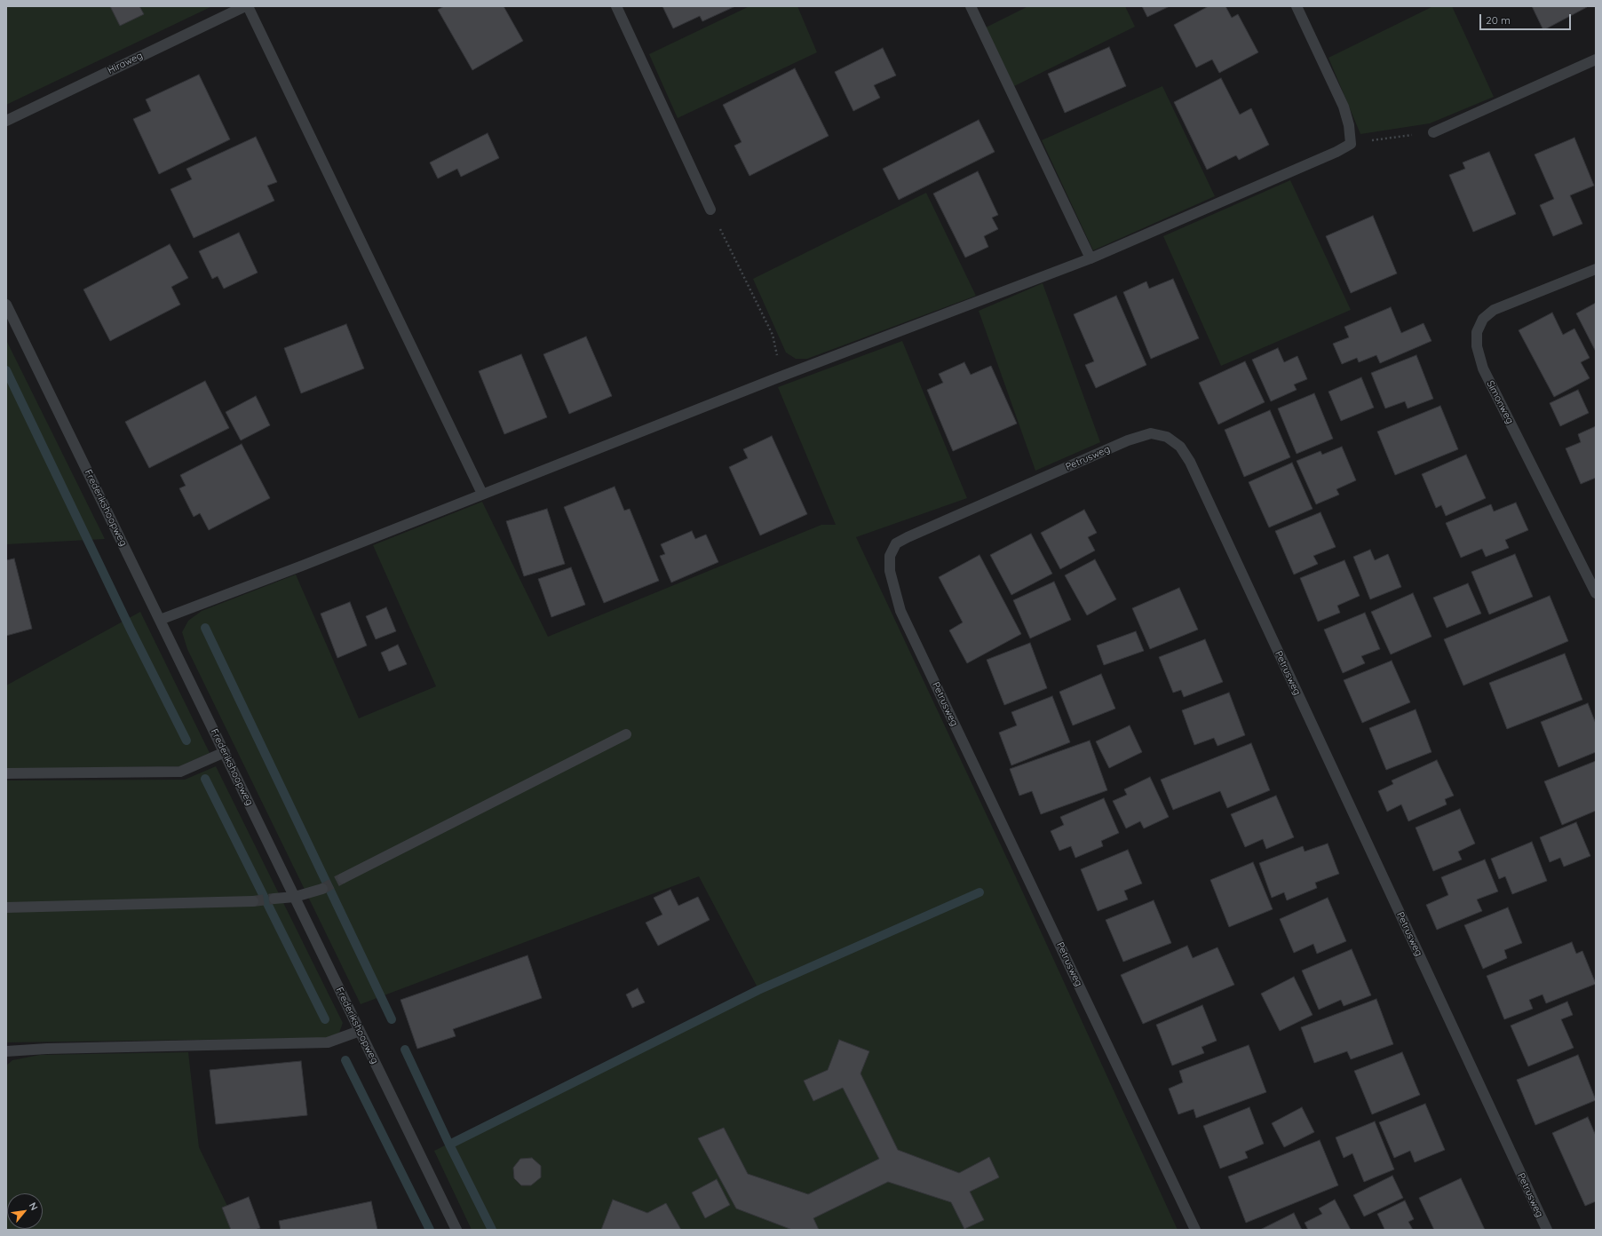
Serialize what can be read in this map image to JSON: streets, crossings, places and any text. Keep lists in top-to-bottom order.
{
  "streets": {
    "street": [
      "Hiraweg",
      "Simonweg",
      "Petrusweg",
      "Frederikshoopweg"
    ]
  },
  "scale_bar": "20 m",
  "north": "top right"
}
